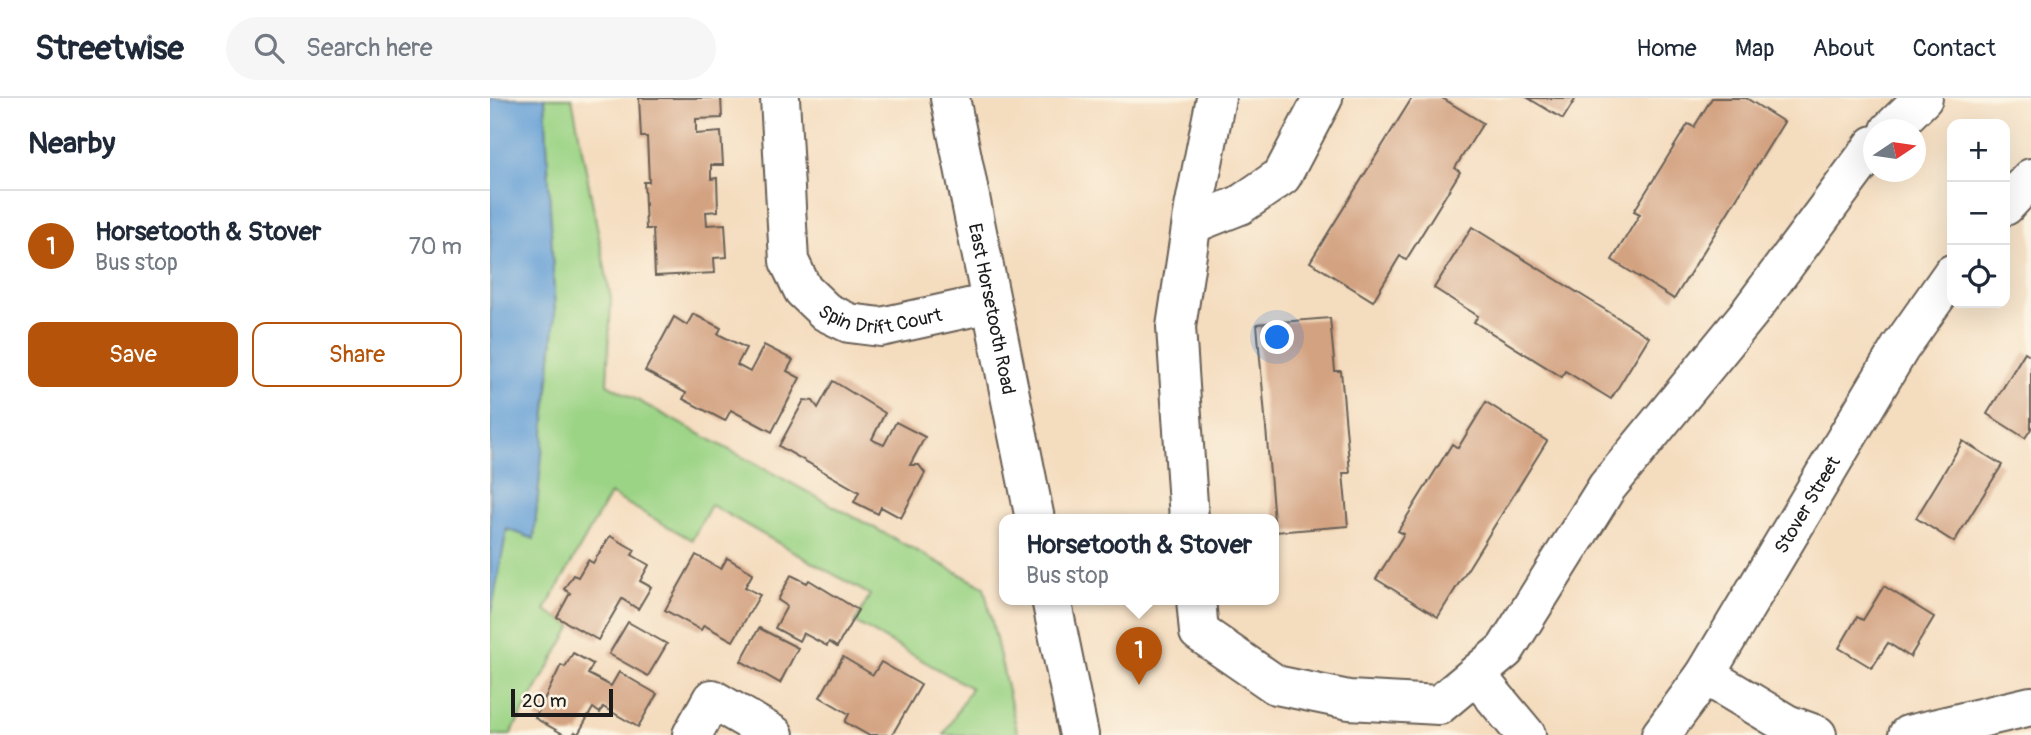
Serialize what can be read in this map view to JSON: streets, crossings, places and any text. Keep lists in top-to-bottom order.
{
  "streets": {
    "street": ["Spin Drift Court", "East Horsetooth Road", "Stover Street"]
  },
  "crossings": [
    ["Spin Drift Court", "East Horsetooth Road"]
  ],
  "scale_bar": "20 m",
  "north": "right",
  "page": {
    "header": "Streetwise",
    "search": "Search here",
    "nav": [
      "Home",
      "Map",
      "About",
      "Contact"
    ],
    "heading": "Nearby",
    "map_buttons": ["+", "−"],
    "list": [
      {
        "mark": "1",
        "name": "Horsetooth & Stover",
        "note": "Bus stop",
        "value": "70 m"
      }
    ],
    "buttons": ["Save", "Share"],
    "popup": ["Horsetooth & Stover", "Bus stop"],
    "pins": "1",
    "scale": "20 m"
  }
}
